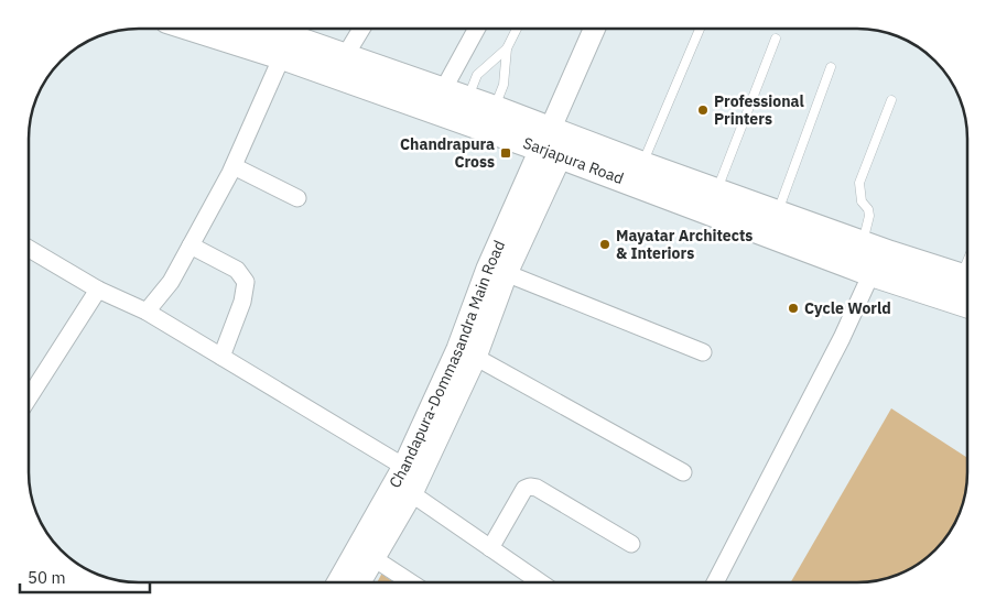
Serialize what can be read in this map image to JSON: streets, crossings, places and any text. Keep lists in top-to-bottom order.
{
  "streets": {
    "main road": ["Sarjapura Road", "Chandapura-Dommasandra Main Road"]
  },
  "crossings": [
    ["Sarjapura Road", "Chandapura-Dommasandra Main Road"]
  ],
  "places": {
    "other": ["Professional Printers", "Mayatar Architects & Interiors", "Cycle World"],
    "transit": ["Chandrapura Cross"]
  },
  "scale_bar": "50 m"
}
